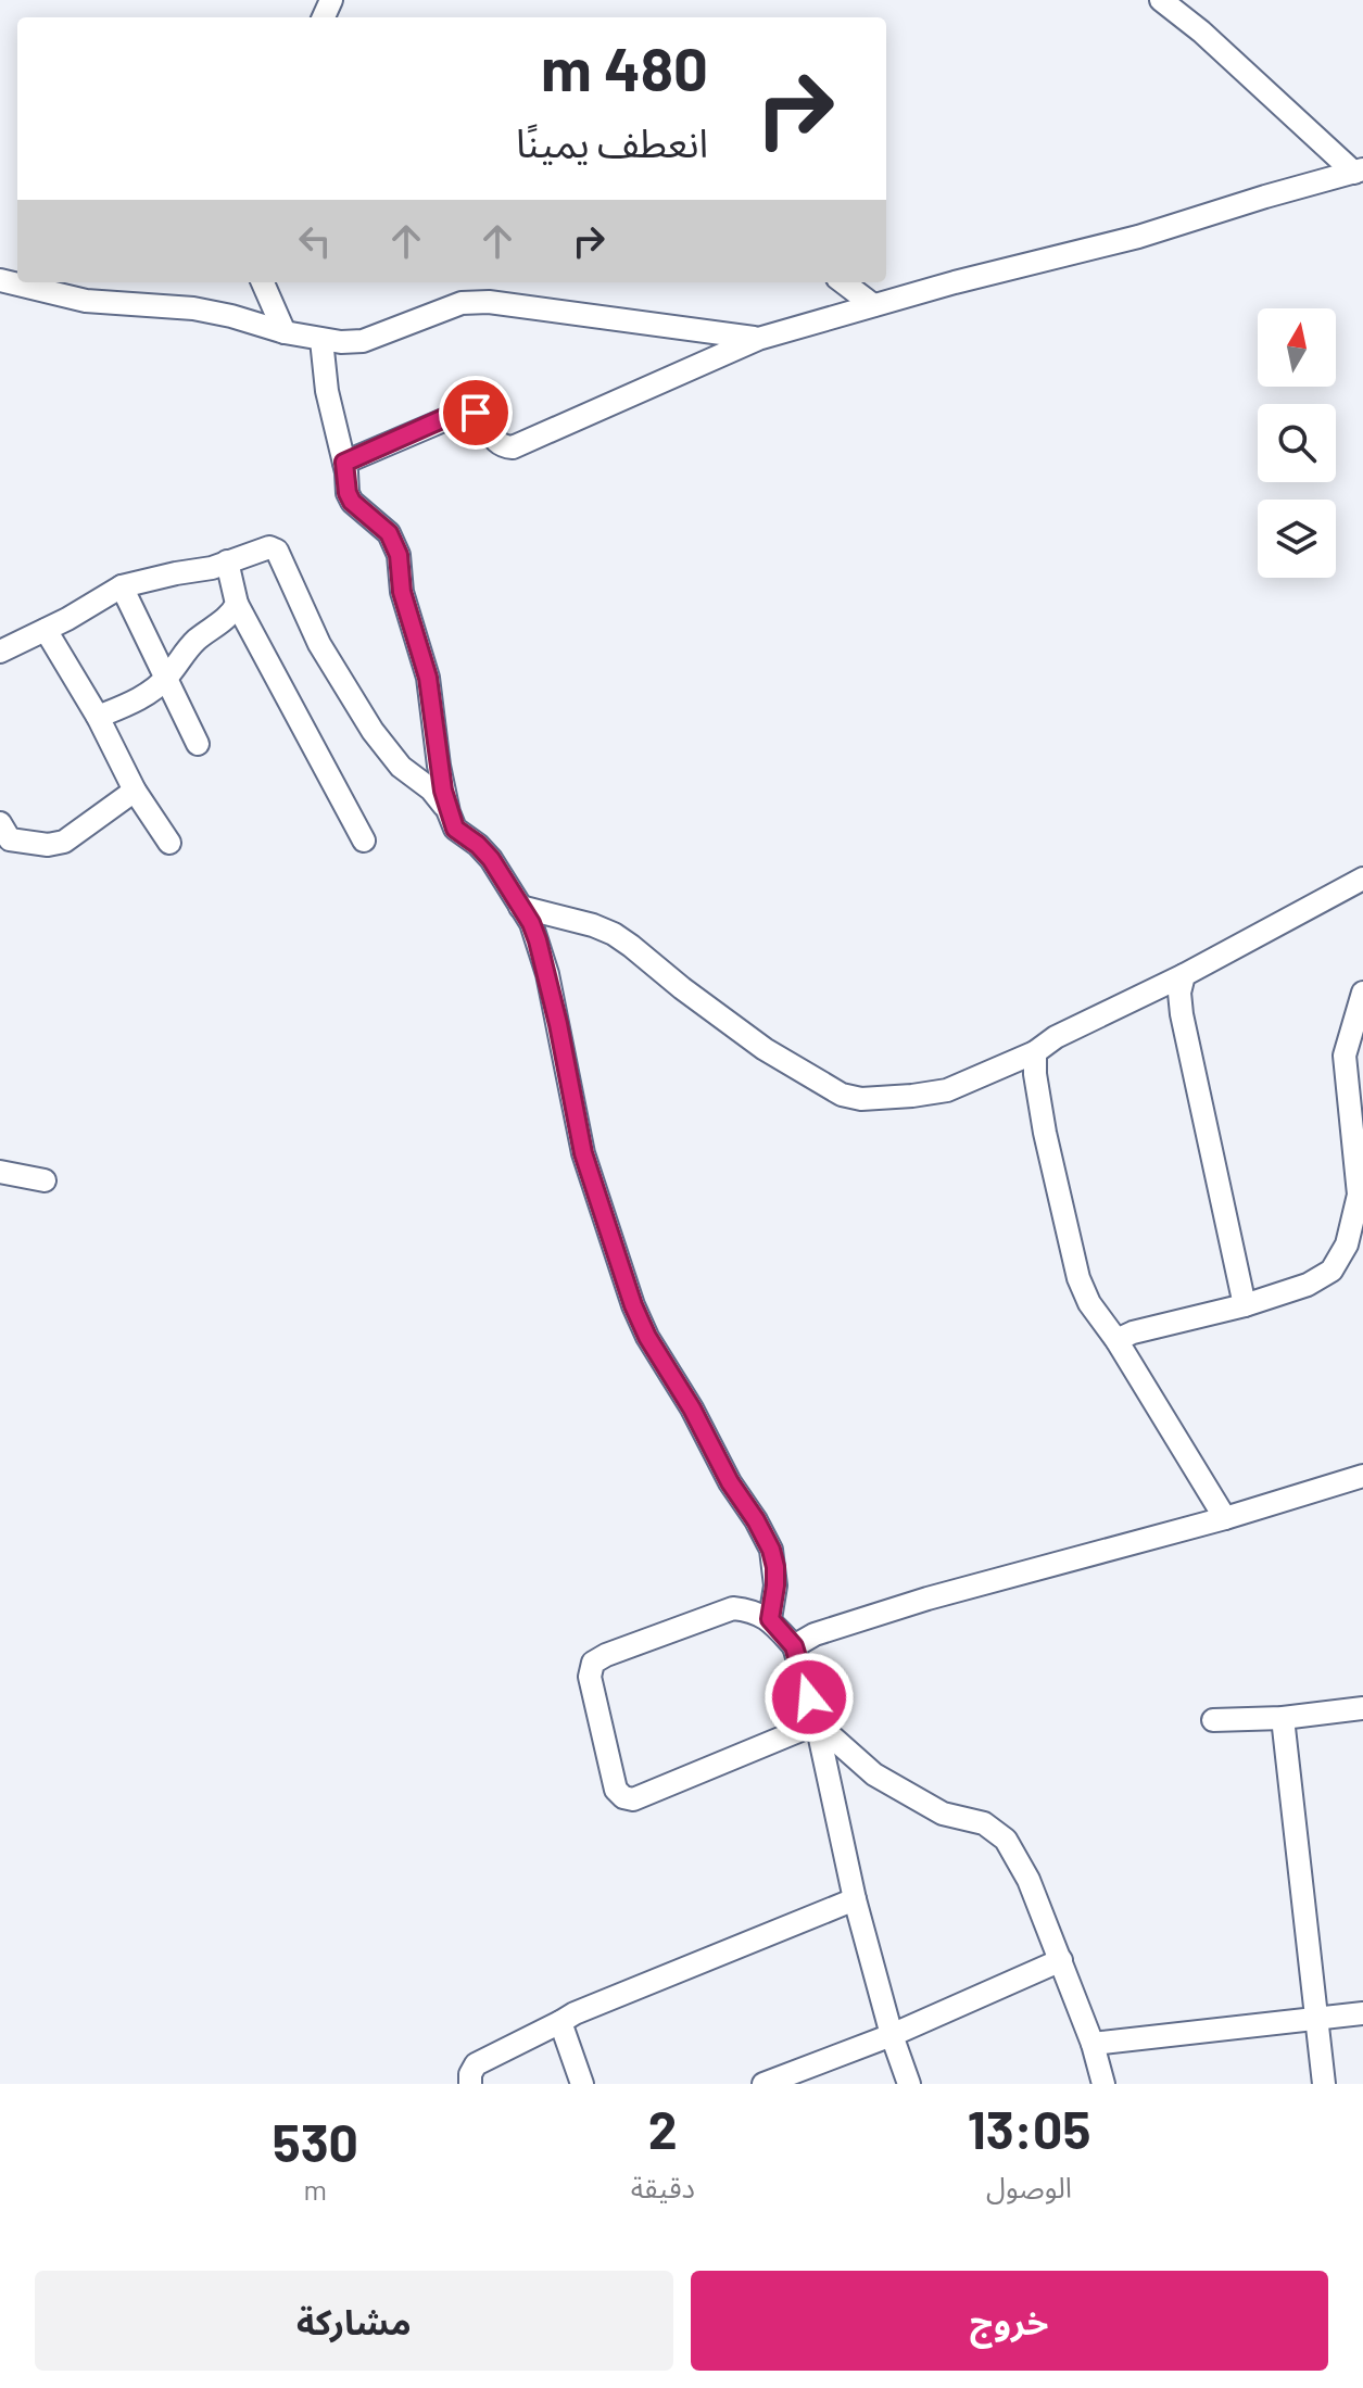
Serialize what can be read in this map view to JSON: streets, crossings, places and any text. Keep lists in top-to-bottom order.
{
  "north": "top",
  "page": {
    "turn": ["480 m", "انعطف يمينًا"],
    "eta": [
      "13:05",
      "الوصول",
      "2",
      "دقيقة",
      "530",
      "m"
    ],
    "buttons": ["خروج", "مشاركة"]
  }
}
